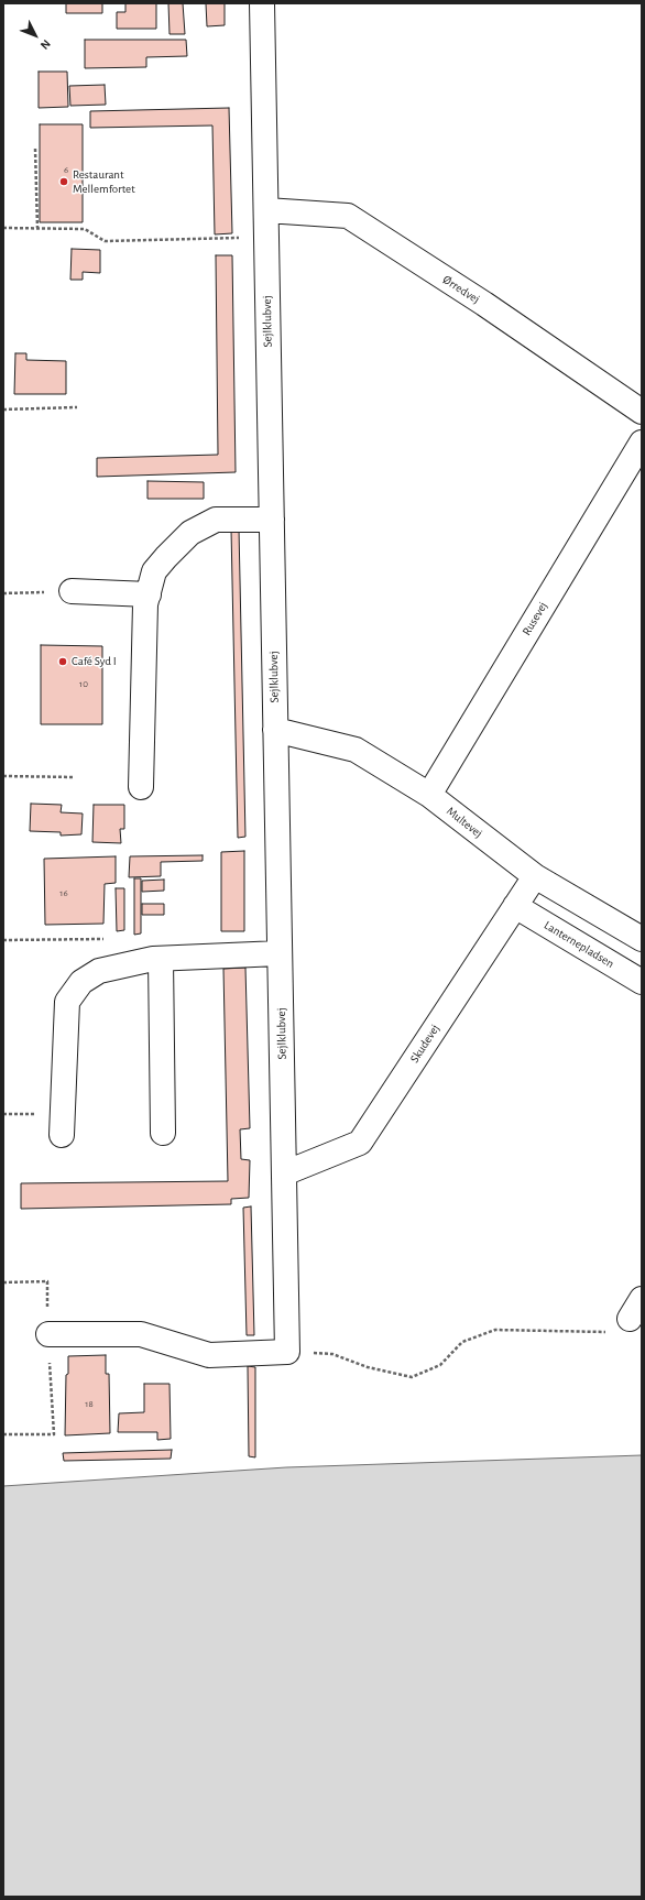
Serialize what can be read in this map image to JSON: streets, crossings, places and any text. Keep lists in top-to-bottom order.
{
  "streets": {
    "street": [
      "Ørredvej",
      "Sejlklubvej",
      "Rusevej",
      "Multevej",
      "Lanternepladsen",
      "Skudevej"
    ]
  },
  "crossings": [
    ["Ørredvej", "Sejlklubvej"],
    ["Sejlklubvej", "Multevej"],
    ["Sejlklubvej", "Skudevej"],
    ["Rusevej", "Multevej"],
    ["Multevej", "Skudevej"],
    ["Lanternepladsen", "Skudevej"]
  ],
  "places": ["Restaurant Mellemfortet", "Café Syd I"],
  "house_numbers": [
    "6",
    "10",
    "16",
    "18"
  ],
  "north": "bottom right"
}
